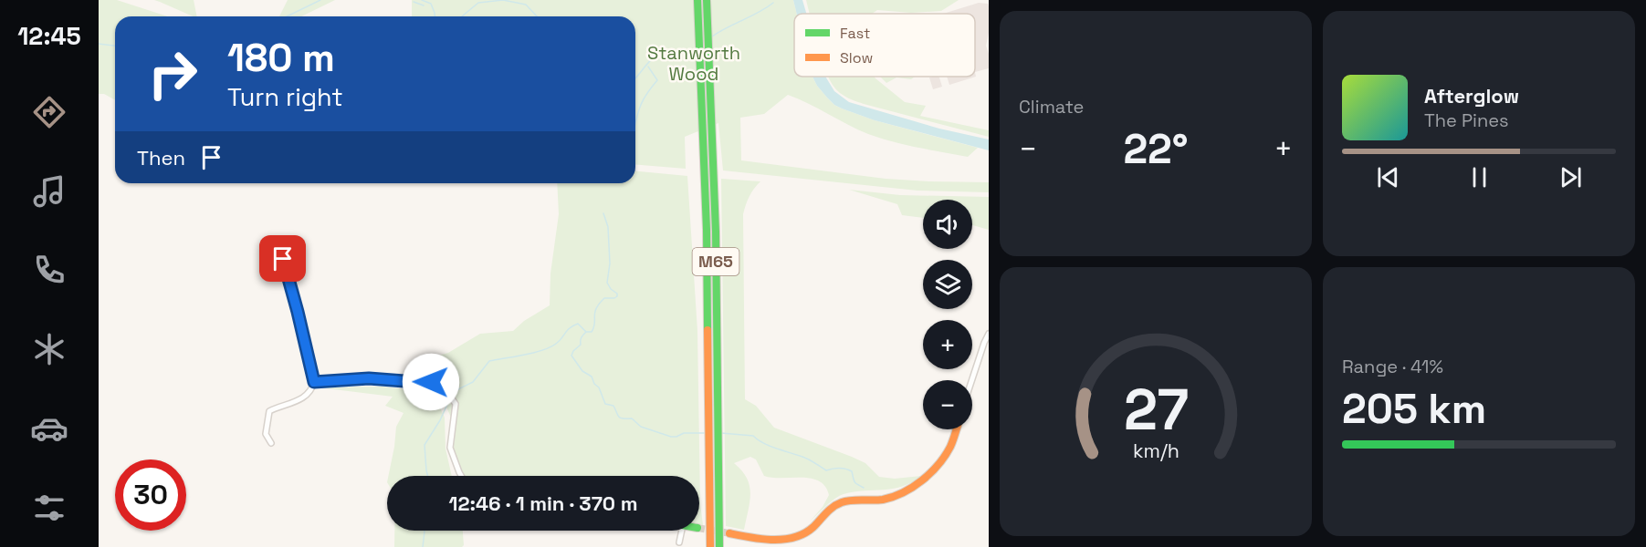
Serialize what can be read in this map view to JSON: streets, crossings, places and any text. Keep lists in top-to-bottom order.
{
  "streets": {
    "main road": ["M65"]
  },
  "parks": ["Stanworth Wood"],
  "legend": ["Fast", "Slow"],
  "page": {
    "tabs": "12:45",
    "tile": [
      "Climate",
      ["Range · 41%", "205 km"]
    ],
    "turn": ["180 m", "Turn right"],
    "song": ["Afterglow", "The Pines"],
    "heat": ["−", "22°", "+"],
    "then": "Then",
    "map_buttons": ["+", "−"],
    "limit": "30",
    "trip": "12:46 · 1 min · 370 m",
    "gauge": ["27", "km/h"]
  }
}
